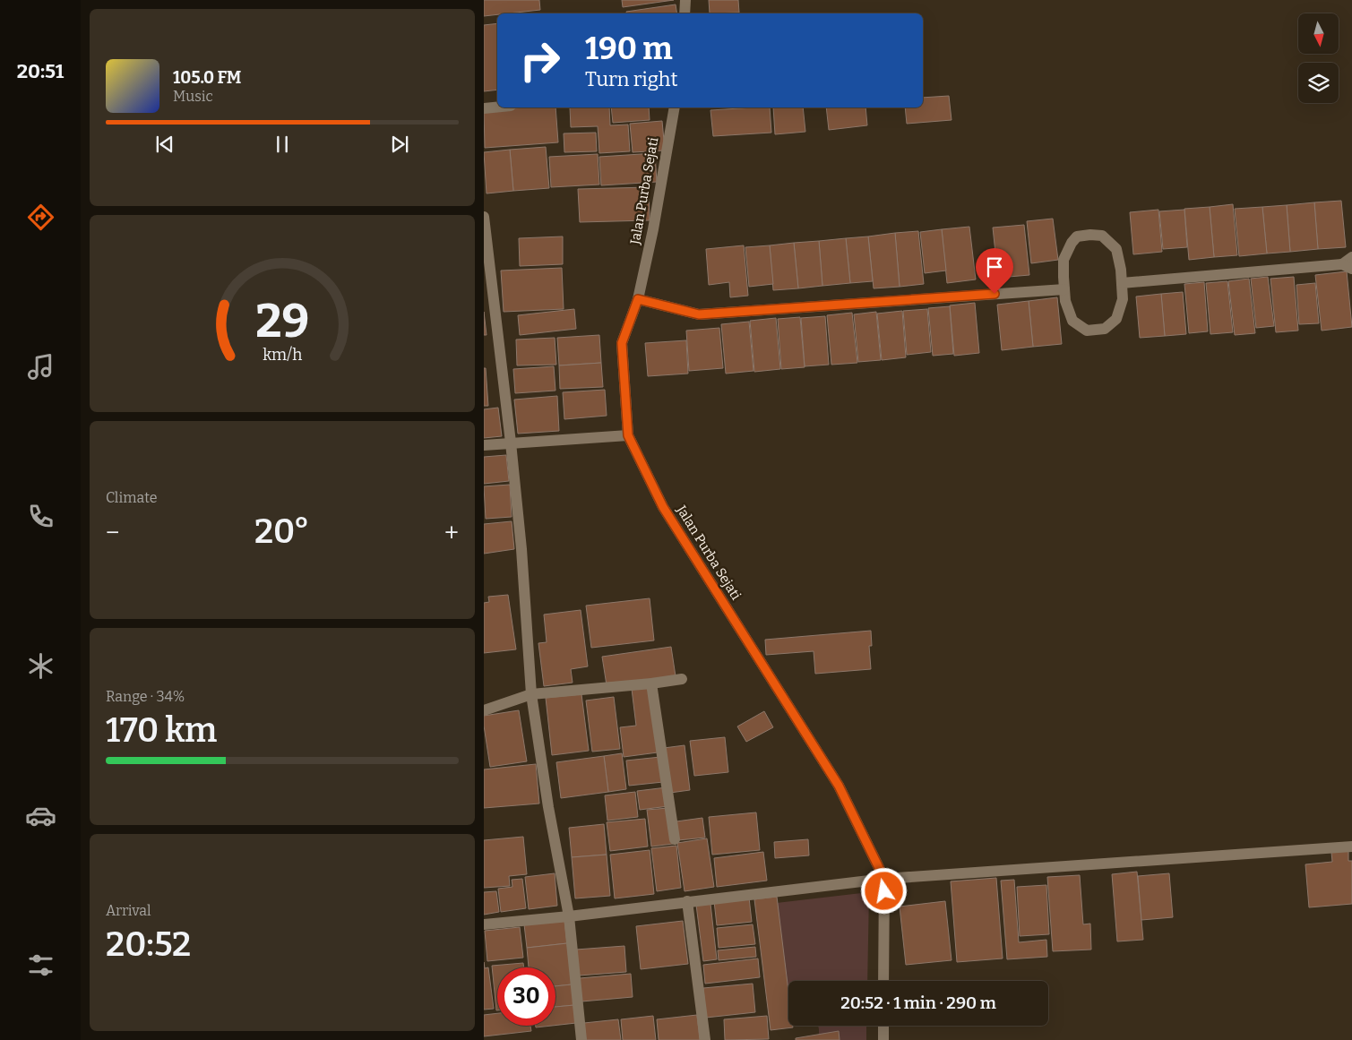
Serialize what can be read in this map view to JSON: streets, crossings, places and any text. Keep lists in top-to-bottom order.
{
  "streets": {
    "street": ["Jalan Purba Sejati"]
  },
  "north": "bottom",
  "page": {
    "tabs": "20:51",
    "turn": ["190 m", "Turn right"],
    "song": ["105.0 FM", "Music"],
    "tile": [
      "Climate",
      ["Range · 34%", "170 km"],
      ["Arrival", "20:52"]
    ],
    "heat": ["−", "20°", "+"],
    "limit": "30",
    "trip": "20:52 · 1 min · 290 m",
    "gauge": ["29", "km/h"]
  }
}
